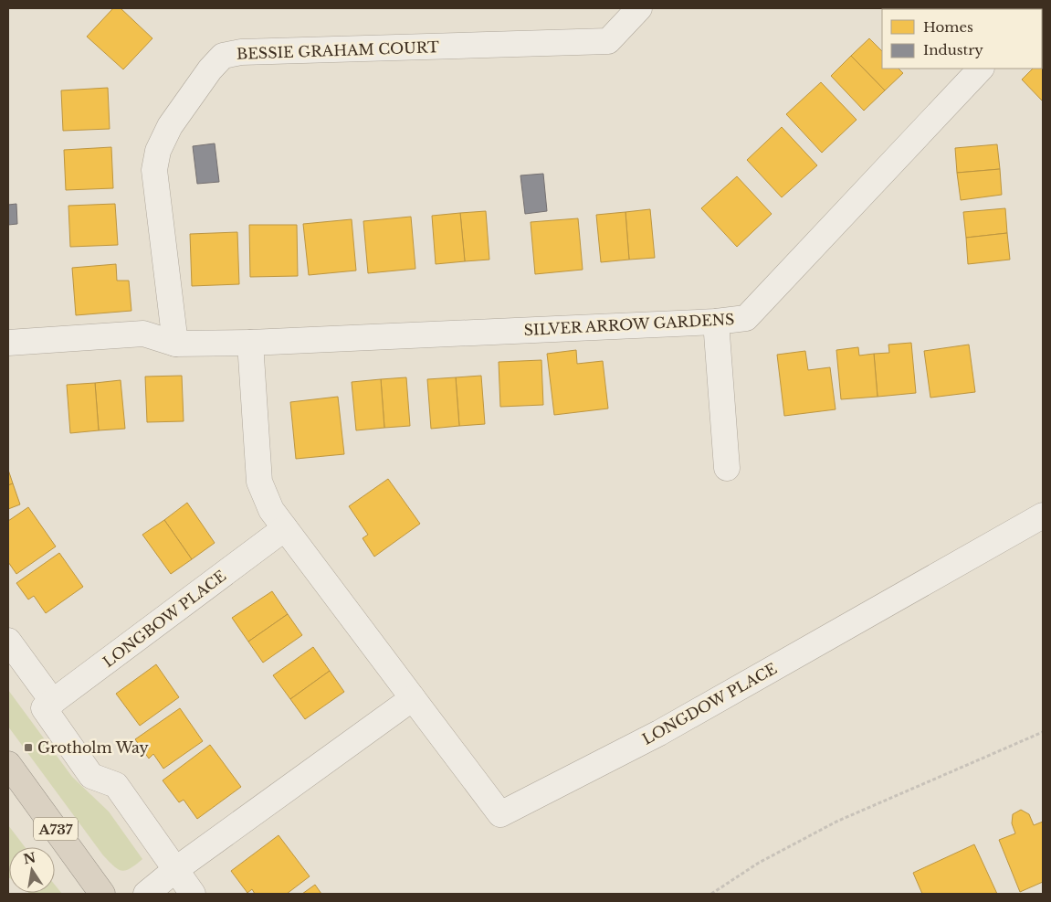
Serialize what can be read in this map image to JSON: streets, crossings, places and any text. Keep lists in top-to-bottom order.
{
  "streets": {
    "highway": ["A737"],
    "street": [
      "BESSIE GRAHAM COURT",
      "SILVER ARROW GARDENS",
      "LONGBOW PLACE",
      "LONGDOW PLACE"
    ]
  },
  "crossings": [
    ["BESSIE GRAHAM COURT", "SILVER ARROW GARDENS"]
  ],
  "places": {
    "transit": ["Grotholm Way"]
  },
  "legend": ["Homes", "Industry"],
  "north": "top"
}
